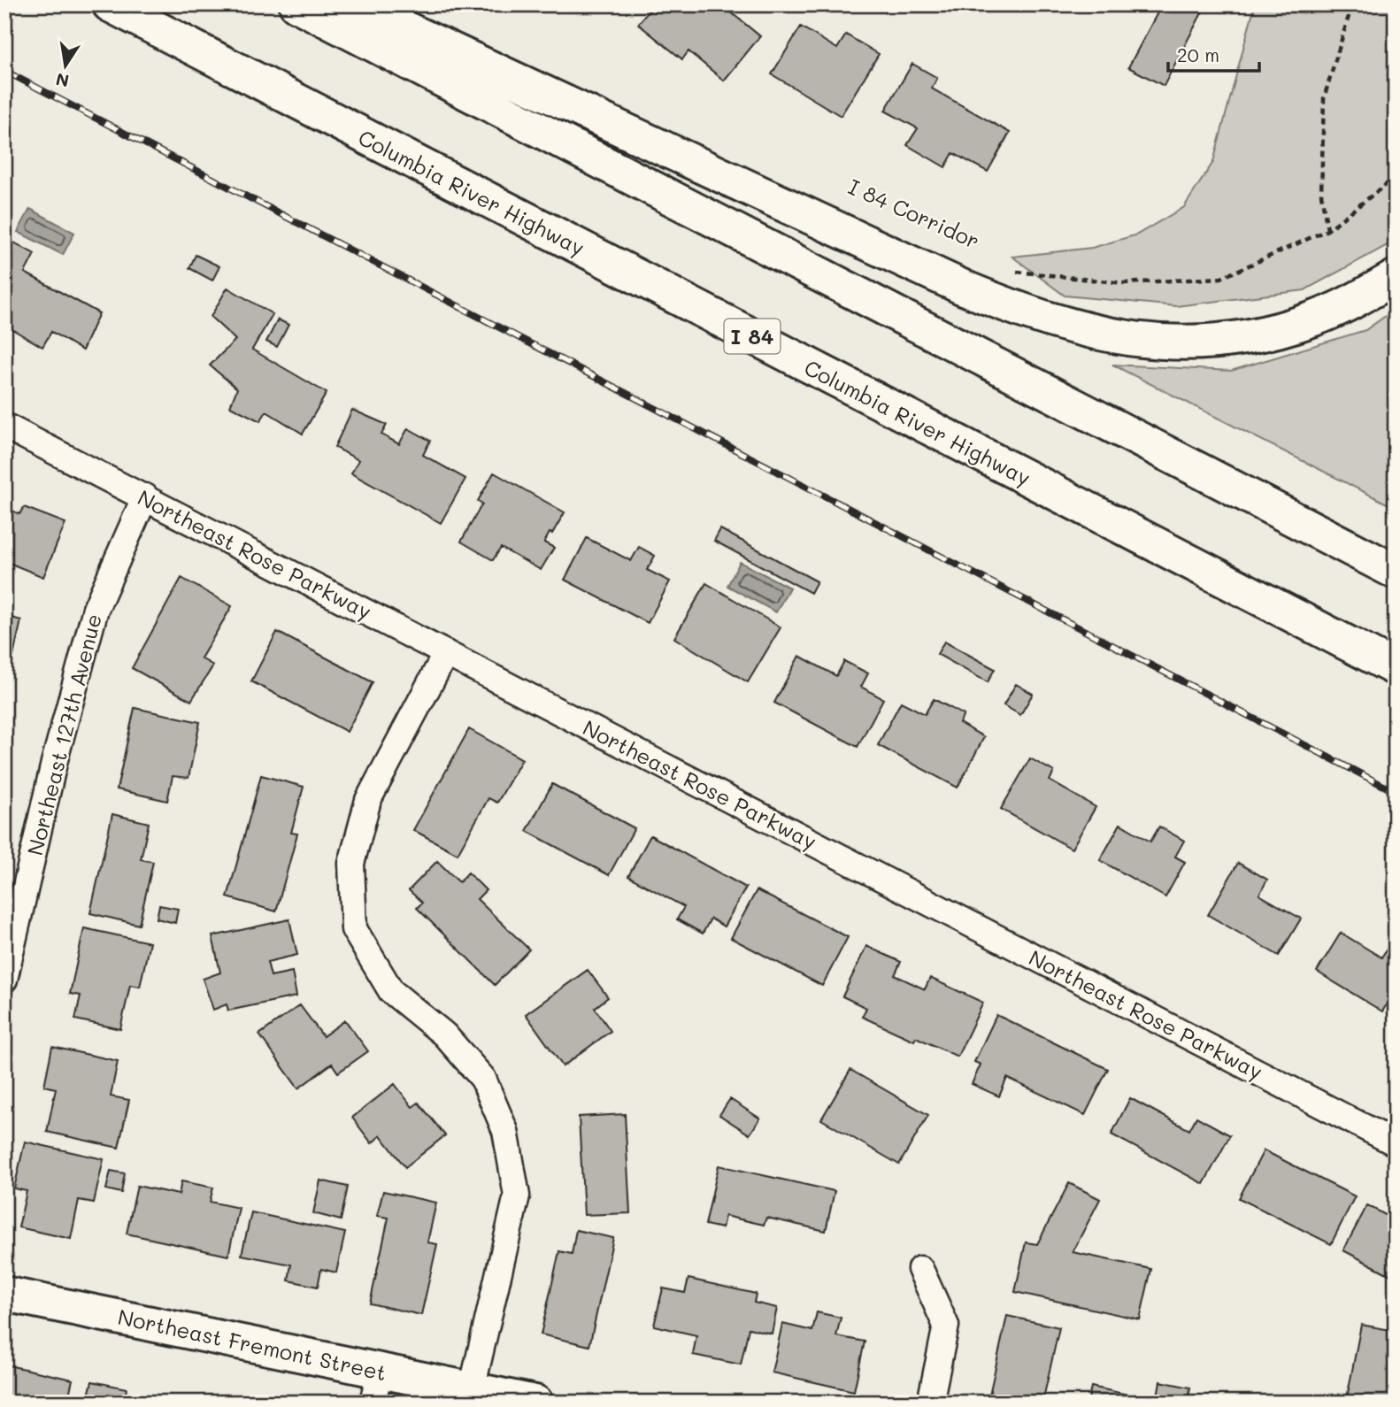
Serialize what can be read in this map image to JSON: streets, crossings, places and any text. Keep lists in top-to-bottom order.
{
  "streets": {
    "main road": ["Columbia River Highway", "I 84", "Northeast Fremont Street"],
    "street": ["Northeast Rose Parkway", "Northeast 127th Avenue"]
  },
  "crossings": [
    ["Northeast Rose Parkway", "Northeast 127th Avenue"]
  ],
  "scale_bar": "20 m",
  "north": "bottom"
}
